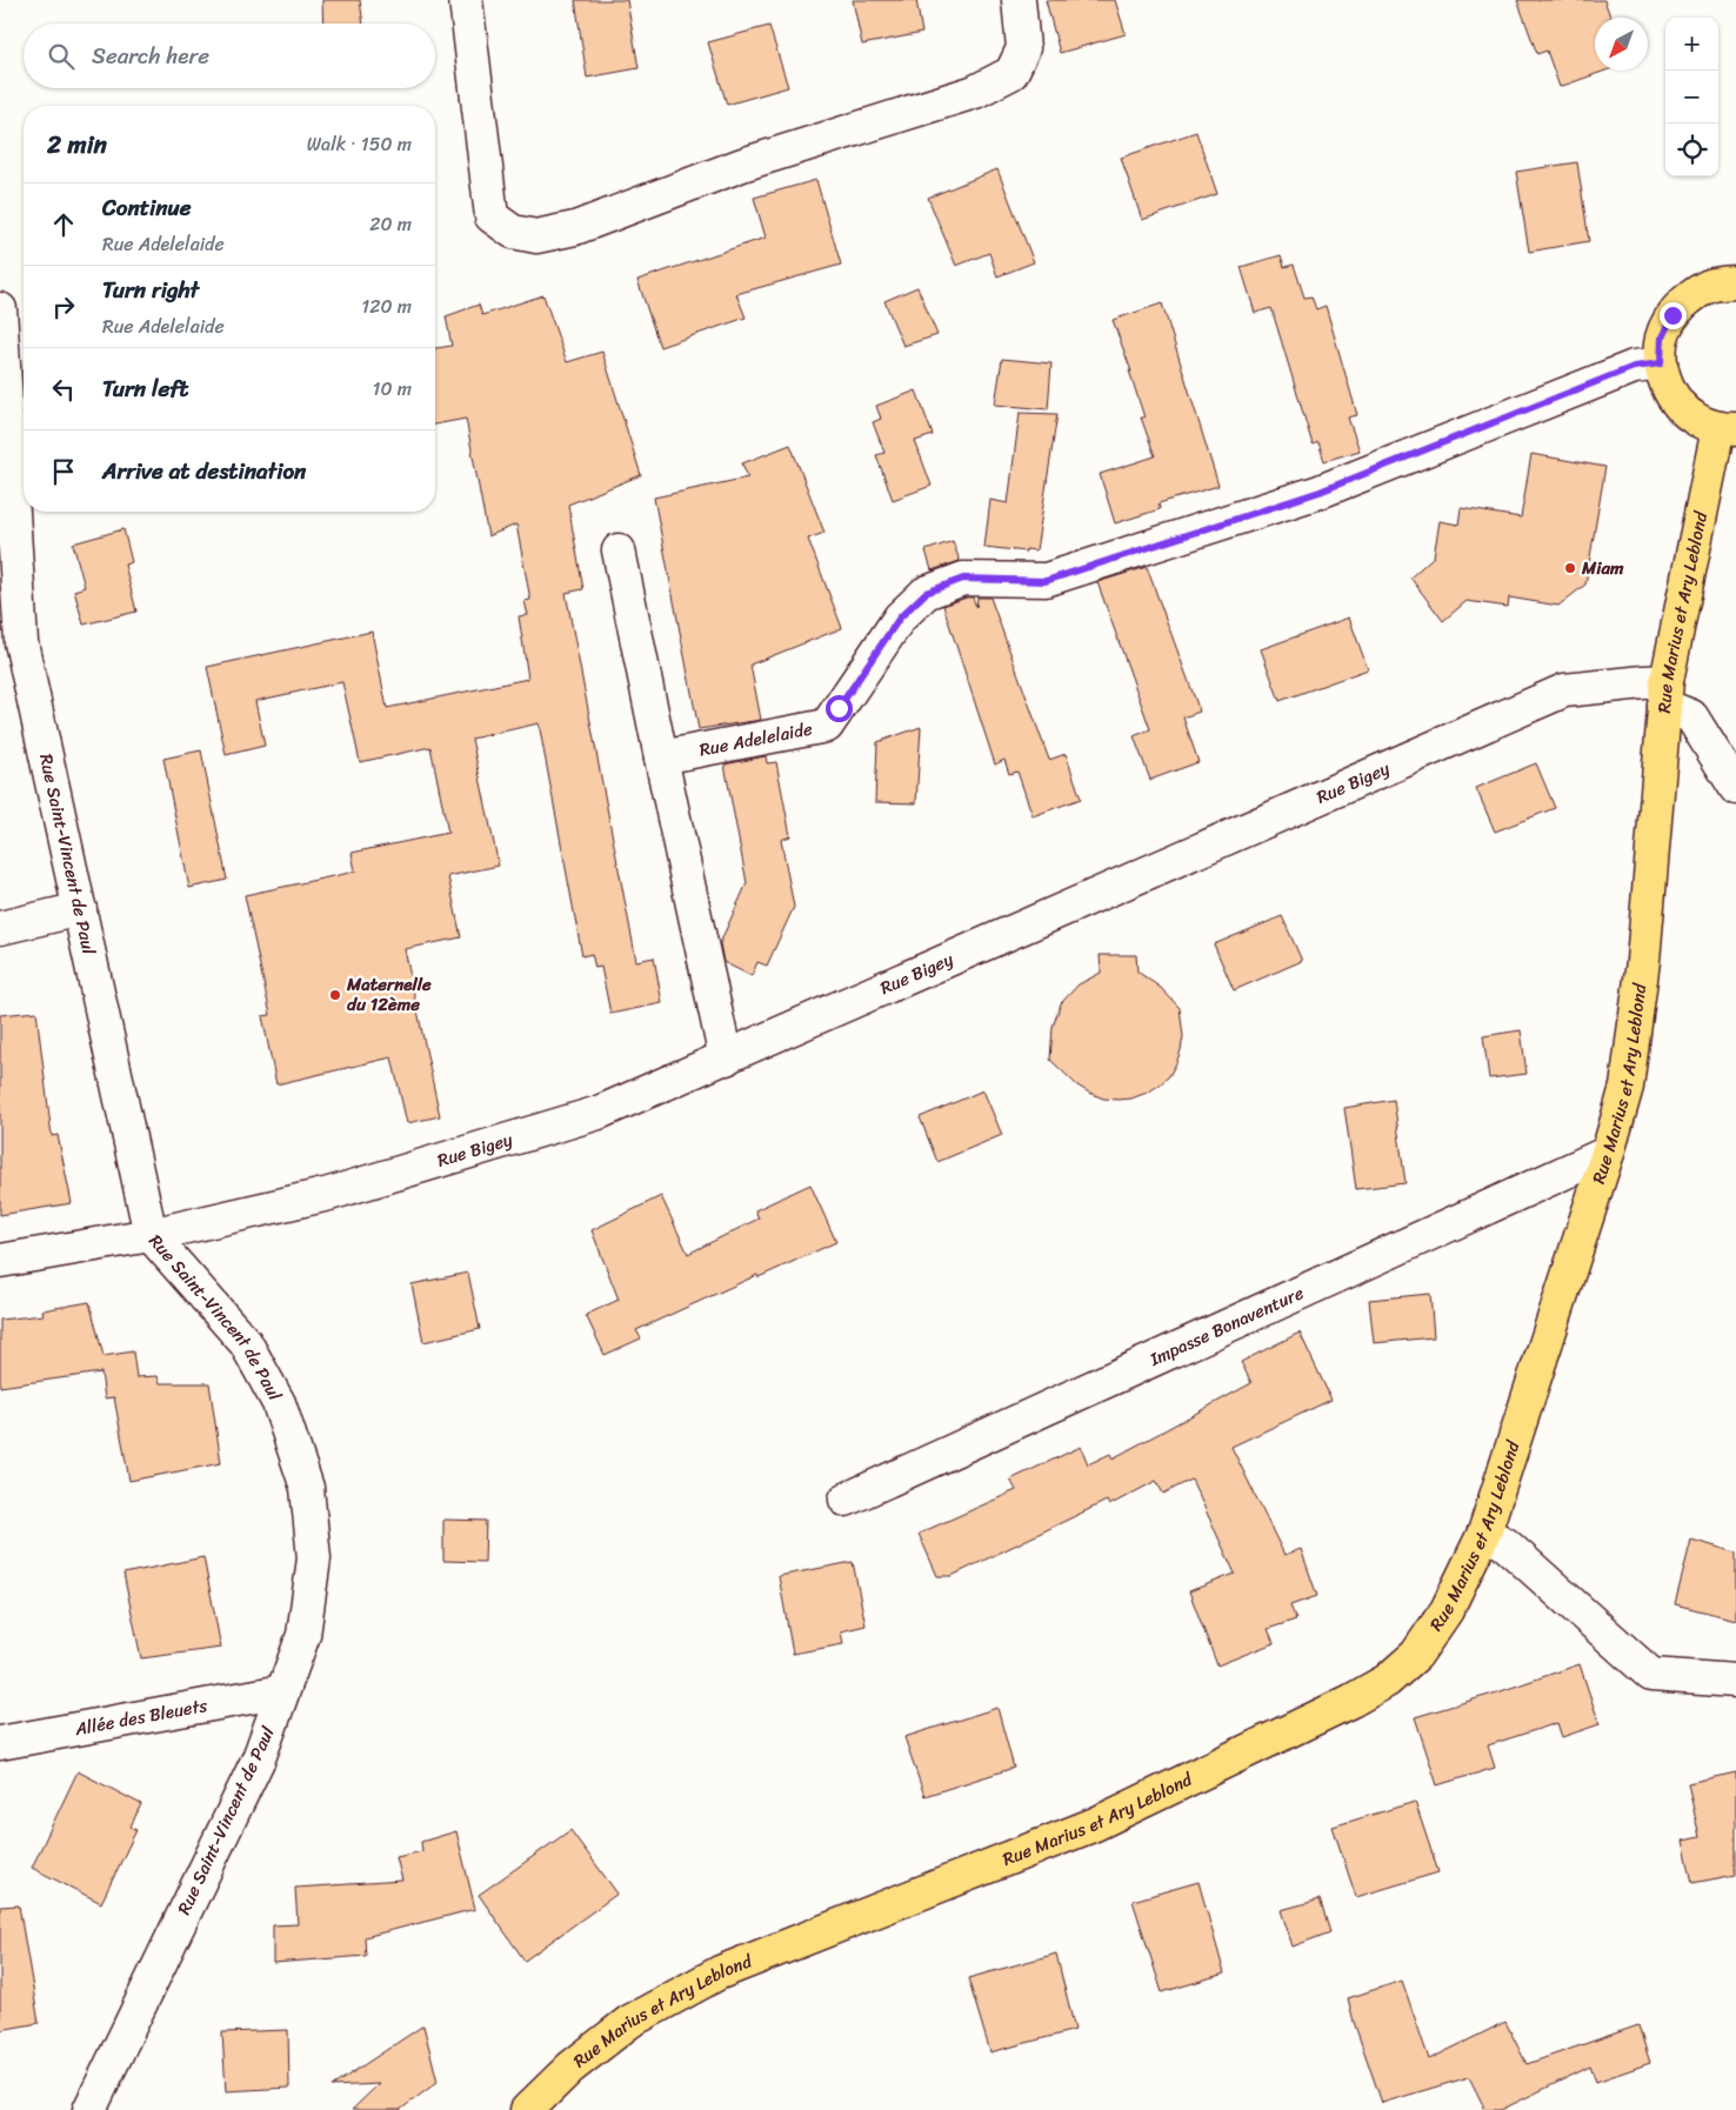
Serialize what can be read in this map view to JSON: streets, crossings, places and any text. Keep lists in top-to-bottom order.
{
  "streets": {
    "main road": ["Rue Marius et Ary Leblond"],
    "street": [
      "Rue Adelelaide",
      "Rue Bigey",
      "Rue Saint-Vincent de Paul",
      "Impasse Bonaventure",
      "Allée des Bleuets"
    ]
  },
  "crossings": [
    ["Rue Marius et Ary Leblond", "Rue Bigey"],
    ["Rue Marius et Ary Leblond", "Impasse Bonaventure"],
    ["Rue Bigey", "Rue Saint-Vincent de Paul"],
    ["Rue Saint-Vincent de Paul", "Allée des Bleuets"]
  ],
  "places": ["Miam", "Maternelle du 12ème"],
  "north": "bottom left",
  "page": {
    "map_buttons": ["+", "−"],
    "search": "Search here",
    "heading": ["2 min", "Walk · 150 m"],
    "list": [
      ["Continue", "Rue Adelelaide", "20 m"],
      ["Turn right", "Rue Adelelaide", "120 m"],
      ["Turn left", "10 m"],
      "Arrive at destination"
    ]
  }
}
